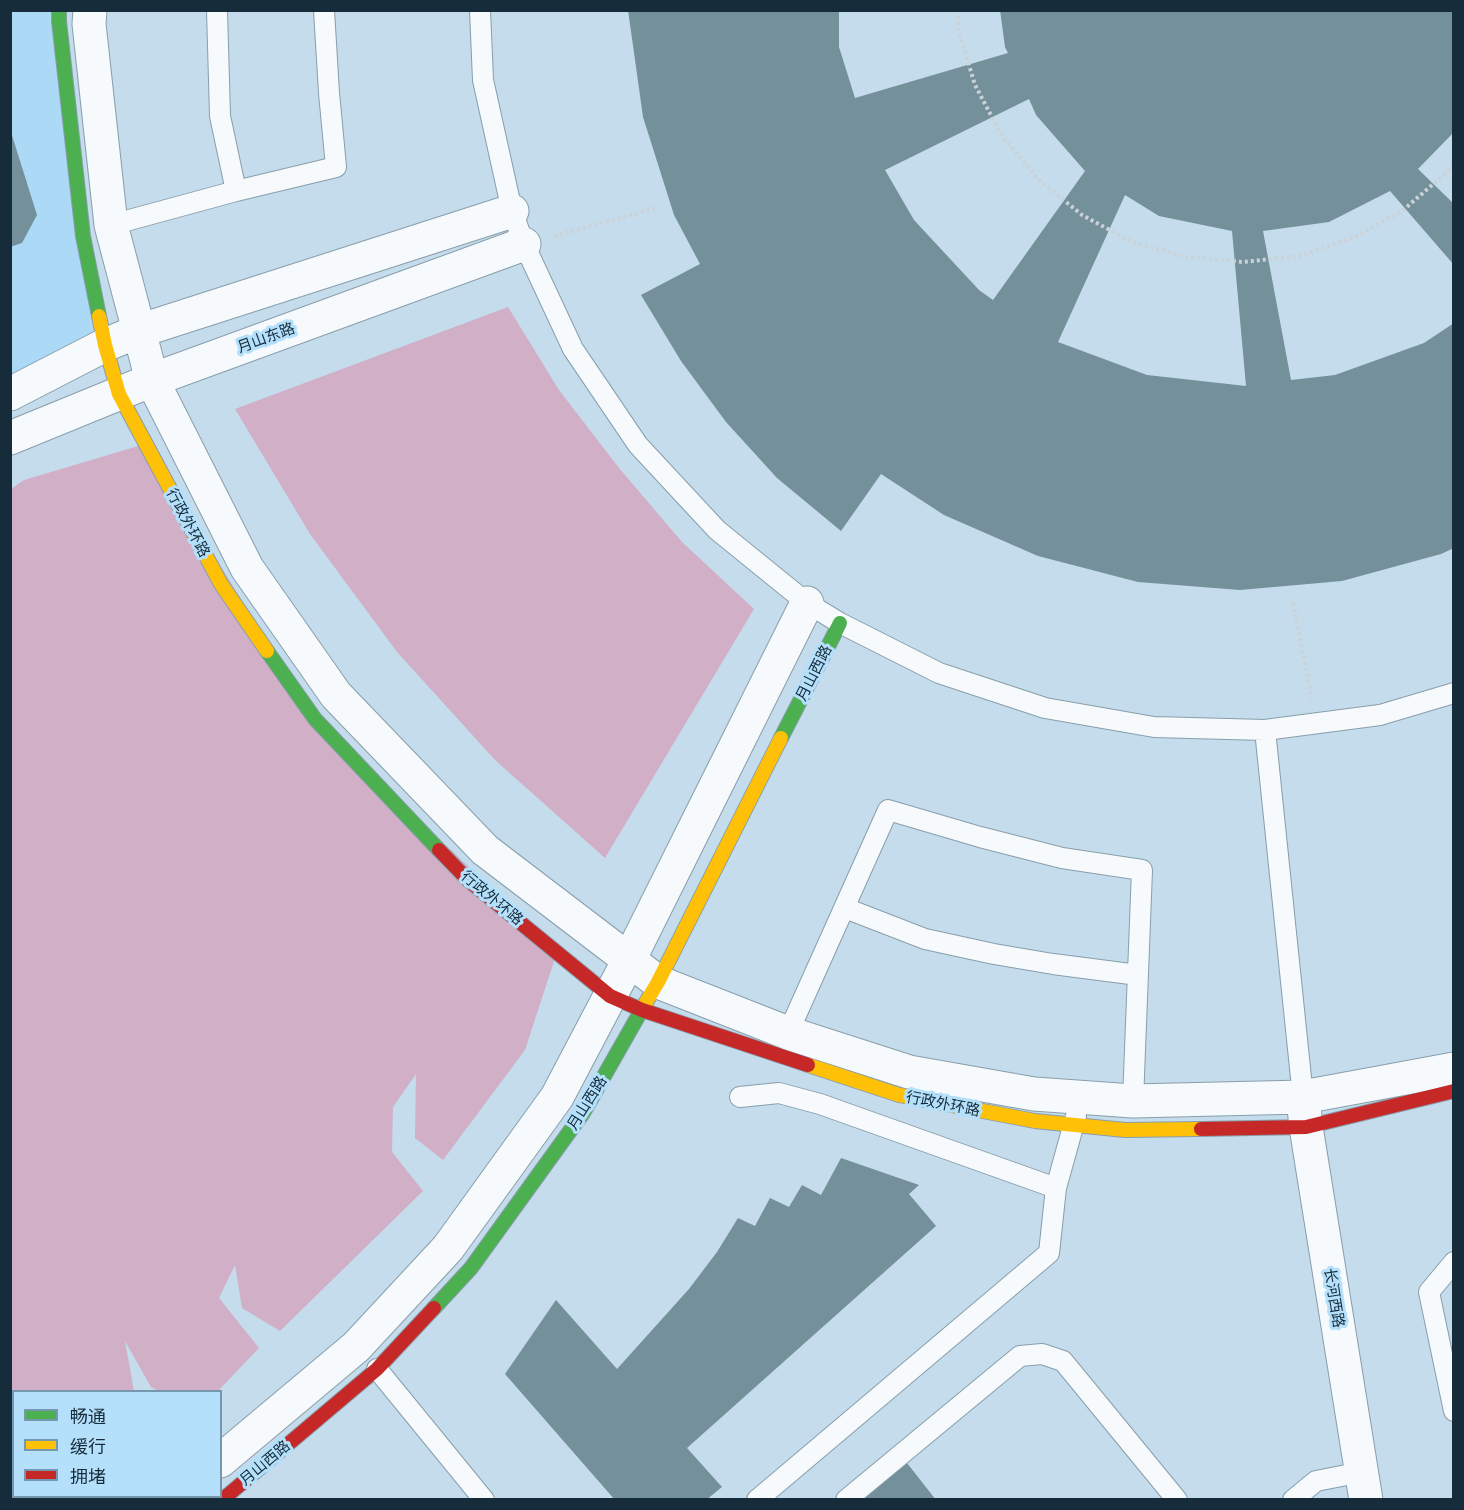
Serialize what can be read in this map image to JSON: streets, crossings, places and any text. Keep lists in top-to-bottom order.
{
  "streets": {
    "street": [
      "月山东路",
      "行政外环路",
      "月山西路",
      "长河西路"
    ]
  },
  "crossings": [
    ["月山东路", "行政外环路"],
    ["行政外环路", "月山西路"],
    ["行政外环路", "长河西路"]
  ],
  "legend": ["畅通", "缓行", "拥堵"]
}
